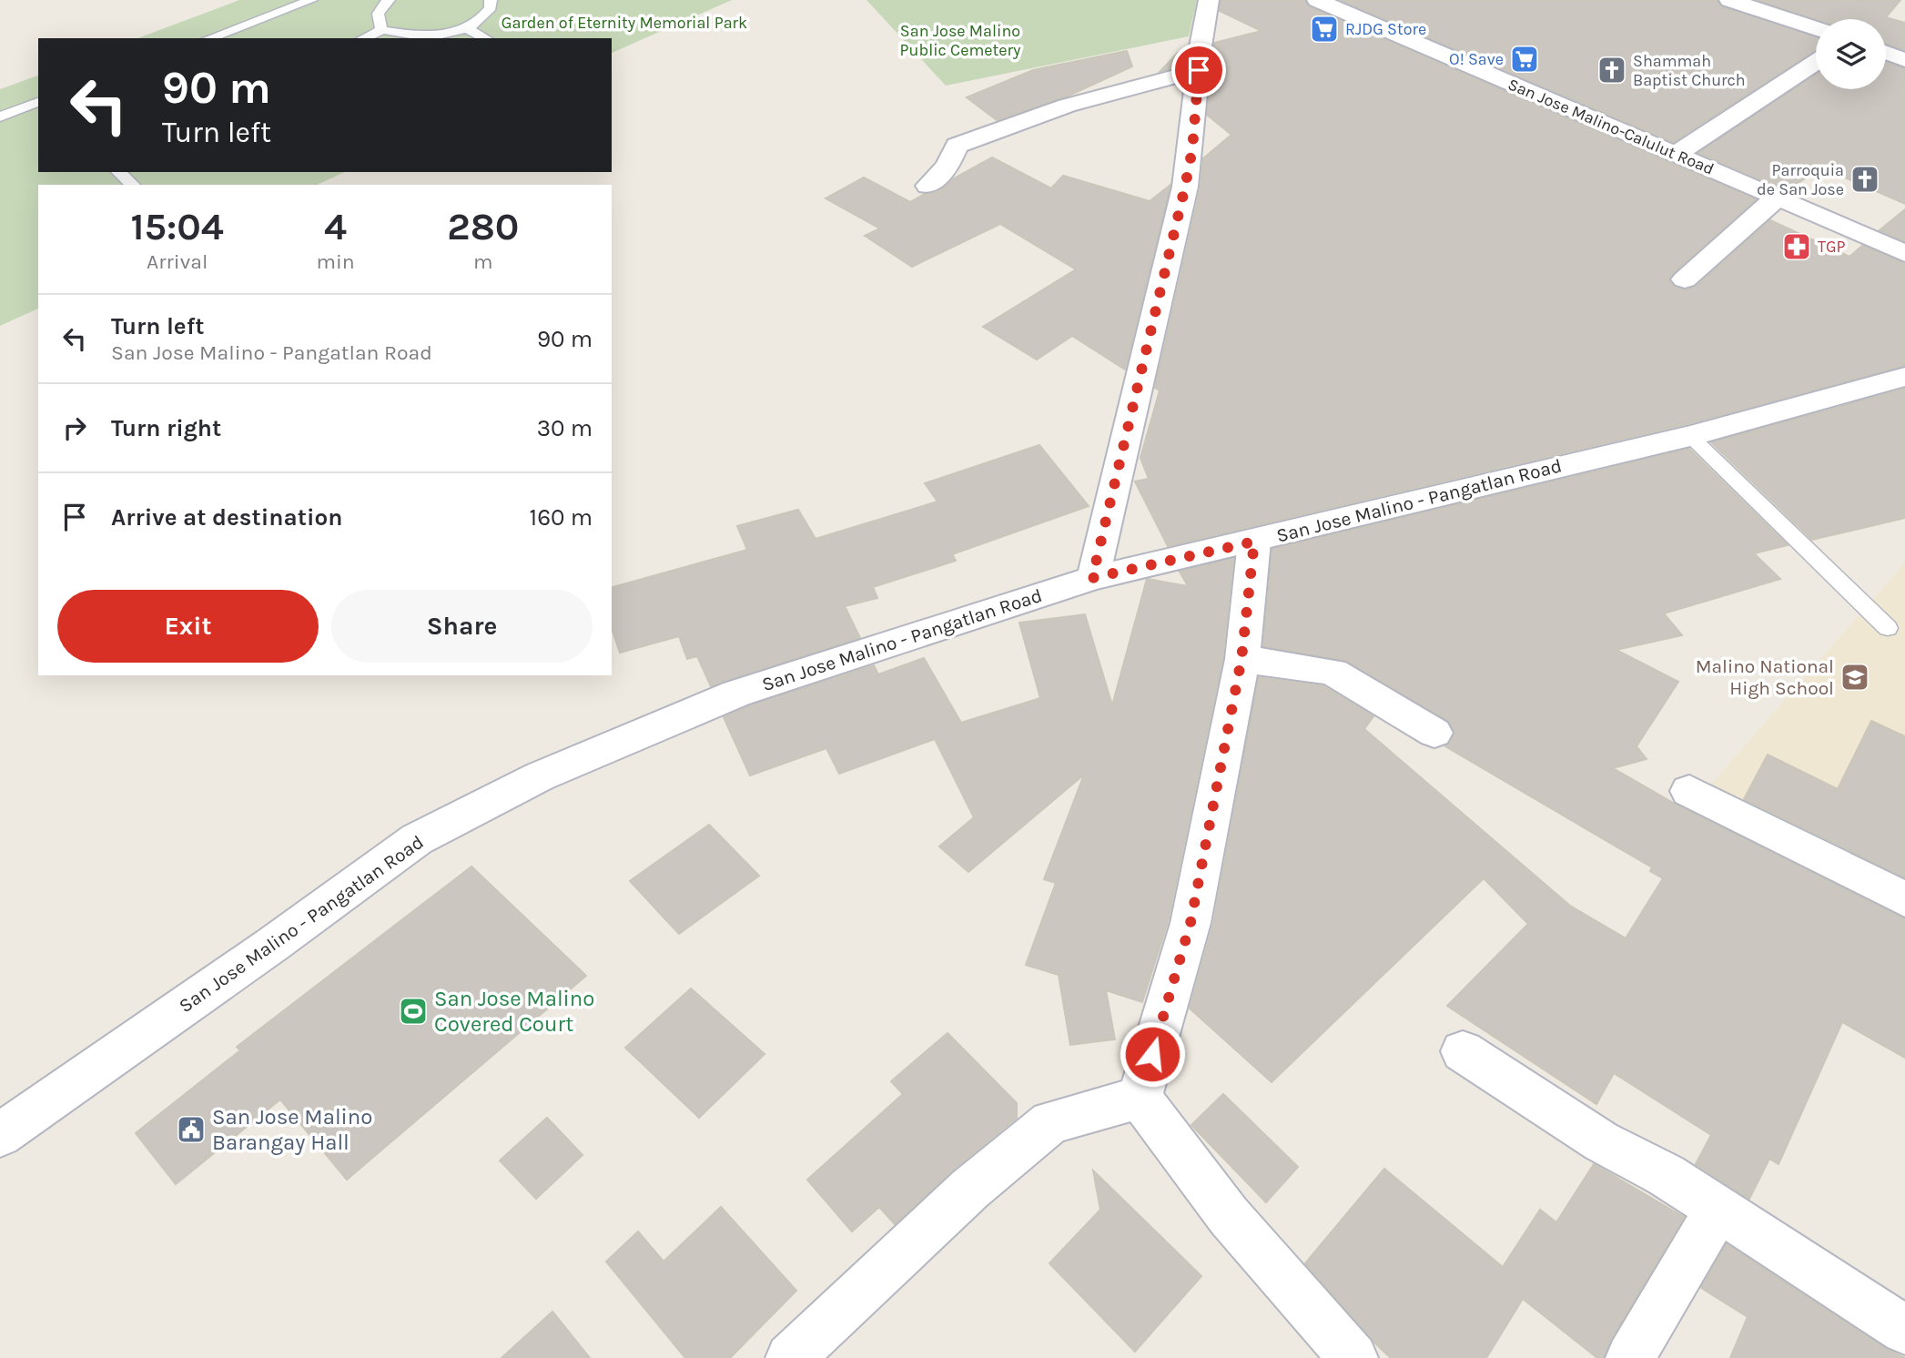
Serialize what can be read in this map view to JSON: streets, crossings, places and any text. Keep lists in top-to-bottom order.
{
  "streets": {
    "street": ["San Jose Malino-Calulut Road", "San Jose Malino - Pangatlan Road"]
  },
  "parks": ["Garden of Eternity Memorial Park", "San Jose Malino Public Cemetery"],
  "places": {
    "supermarket": ["RJDG Store", "O! Save"],
    "church": ["Shammah Baptist Church", "Parroquia de San Jose"],
    "pharmacy": ["TGP"],
    "school or university": ["Malino National High School"],
    "sports": ["San Jose Malino Covered Court"],
    "public building": ["San Jose Malino Barangay Hall"]
  },
  "page": {
    "turn": ["90 m", "Turn left"],
    "eta": [
      "15:04",
      "Arrival",
      "4",
      "min",
      "280",
      "m"
    ],
    "list": [
      {
        "name": "Turn left",
        "note": "San Jose Malino - Pangatlan Road",
        "value": "90 m"
      },
      {
        "name": "Turn right",
        "value": "30 m"
      },
      {
        "name": "Arrive at destination",
        "value": "160 m"
      }
    ],
    "buttons": ["Exit", "Share"]
  }
}
